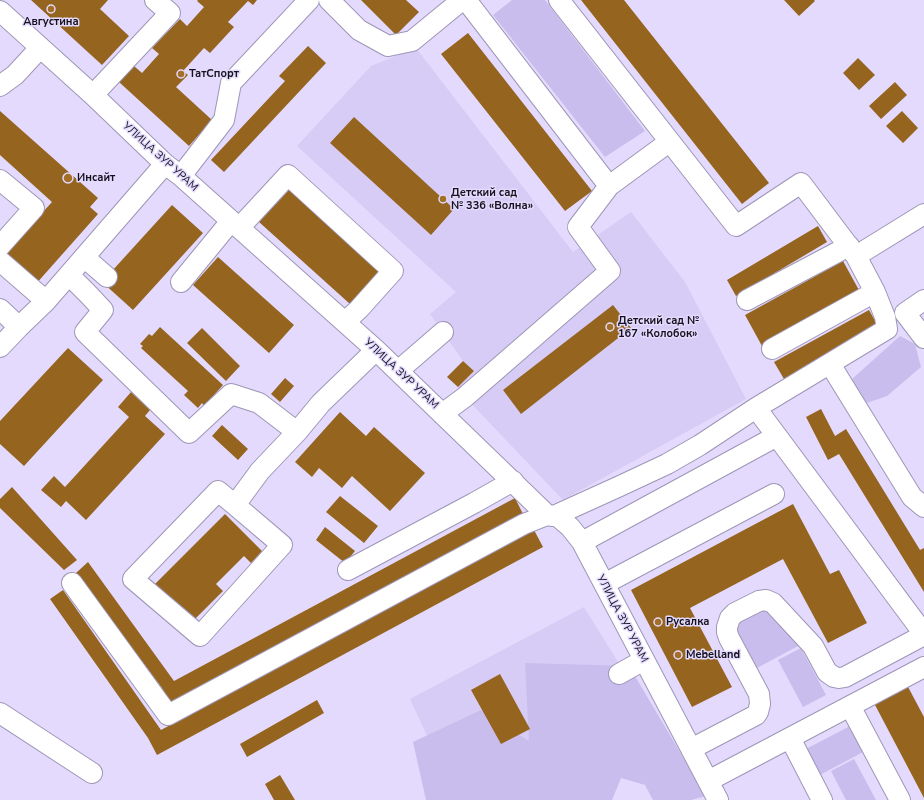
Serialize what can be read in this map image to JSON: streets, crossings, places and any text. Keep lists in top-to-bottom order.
{
  "streets": {
    "street": ["УЛИЦА ЗУР УРАМ"]
  },
  "places": [
    "Августина",
    "ТатСпорт",
    "Инсайт",
    "Детский сад № 336 «Волна»",
    "Детский сад № 167 «Колобок»",
    "Русалка",
    "Mebelland"
  ]
}
